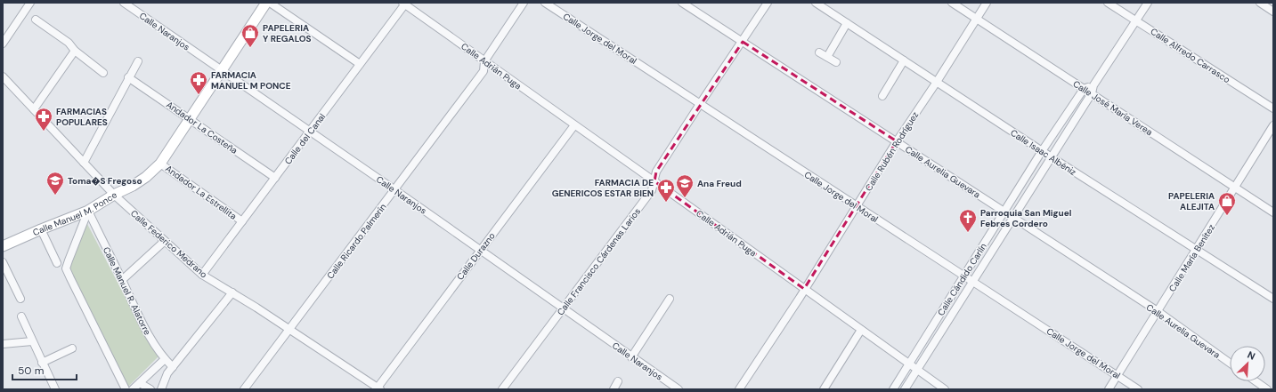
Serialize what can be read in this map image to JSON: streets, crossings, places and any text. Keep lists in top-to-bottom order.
{
  "streets": {
    "street": [
      "Calle Naranjos",
      "Calle Jorge del Moral",
      "Calle Alfredo Carrasco",
      "Calle Adrián Puga",
      "Calle José María Verea",
      "Andador La Costeña",
      "Calle del Canal",
      "Calle Rubén Rodríguez",
      "Calle Isaac Albéniz",
      "Calle Aurelia Guevara",
      "Andador La Estrellita",
      "Calle Manuel M. Ponce",
      "Calle Ricardo Palmerín",
      "Calle Federico Medrano",
      "Calle Durazno",
      "Calle María Benítez",
      "Calle Francisco Cárdenas Larios",
      "Calle Cándido Carlín",
      "Calle Manuel R. Alatorre"
    ]
  },
  "crossings": [
    ["Calle Naranjos", "Calle del Canal"],
    ["Calle Naranjos", "Calle Manuel M. Ponce"],
    ["Calle Naranjos", "Calle Ricardo Palmerín"],
    ["Calle Naranjos", "Calle Durazno"],
    ["Calle Naranjos", "Calle Francisco Cárdenas Larios"],
    ["Calle Jorge del Moral", "Calle Rubén Rodríguez"],
    ["Calle Jorge del Moral", "Calle María Benítez"],
    ["Calle Jorge del Moral", "Calle Francisco Cárdenas Larios"],
    ["Calle Jorge del Moral", "Calle Cándido Carlín"],
    ["Calle Alfredo Carrasco", "Calle Cándido Carlín"],
    ["Calle Adrián Puga", "Calle del Canal"],
    ["Calle Adrián Puga", "Calle Rubén Rodríguez"],
    ["Calle Adrián Puga", "Calle Ricardo Palmerín"],
    ["Calle Adrián Puga", "Calle Durazno"],
    ["Calle Adrián Puga", "Calle Francisco Cárdenas Larios"],
    ["Calle Adrián Puga", "Calle Cándido Carlín"],
    ["Calle José María Verea", "Calle Rubén Rodríguez"],
    ["Calle José María Verea", "Calle María Benítez"],
    ["Calle José María Verea", "Calle Cándido Carlín"],
    ["Andador La Costeña", "Calle del Canal"],
    ["Andador La Costeña", "Calle Manuel M. Ponce"],
    ["Calle del Canal", "Andador La Estrellita"],
    ["Calle del Canal", "Calle Federico Medrano"],
    ["Calle Rubén Rodríguez", "Calle Isaac Albéniz"],
    ["Calle Rubén Rodríguez", "Calle Aurelia Guevara"],
    ["Calle Isaac Albéniz", "Calle María Benítez"],
    ["Calle Isaac Albéniz", "Calle Cándido Carlín"],
    ["Calle Aurelia Guevara", "Calle María Benítez"],
    ["Calle Aurelia Guevara", "Calle Francisco Cárdenas Larios"],
    ["Calle Aurelia Guevara", "Calle Cándido Carlín"],
    ["Andador La Estrellita", "Calle Manuel M. Ponce"],
    ["Calle Manuel M. Ponce", "Calle Federico Medrano"],
    ["Calle Manuel M. Ponce", "Calle Manuel R. Alatorre"],
    ["Calle Ricardo Palmerín", "Calle Federico Medrano"],
    ["Calle Federico Medrano", "Calle Durazno"]
  ],
  "places": {
    "shop": ["PAPELERIA Y REGALOS", "PAPELERIA ALEJITA"],
    "pharmacy": ["FARMACIA MANUEL M PONCE", "FARMACIAS POPULARES", "FARMACIA DE GENERICOS ESTAR BIEN"],
    "school or university": ["Toma�S Fregoso", "Ana Freud"],
    "church": ["Parroquia San Miguel Febres Cordero"]
  },
  "scale_bar": "50 m",
  "north": "top right"
}
